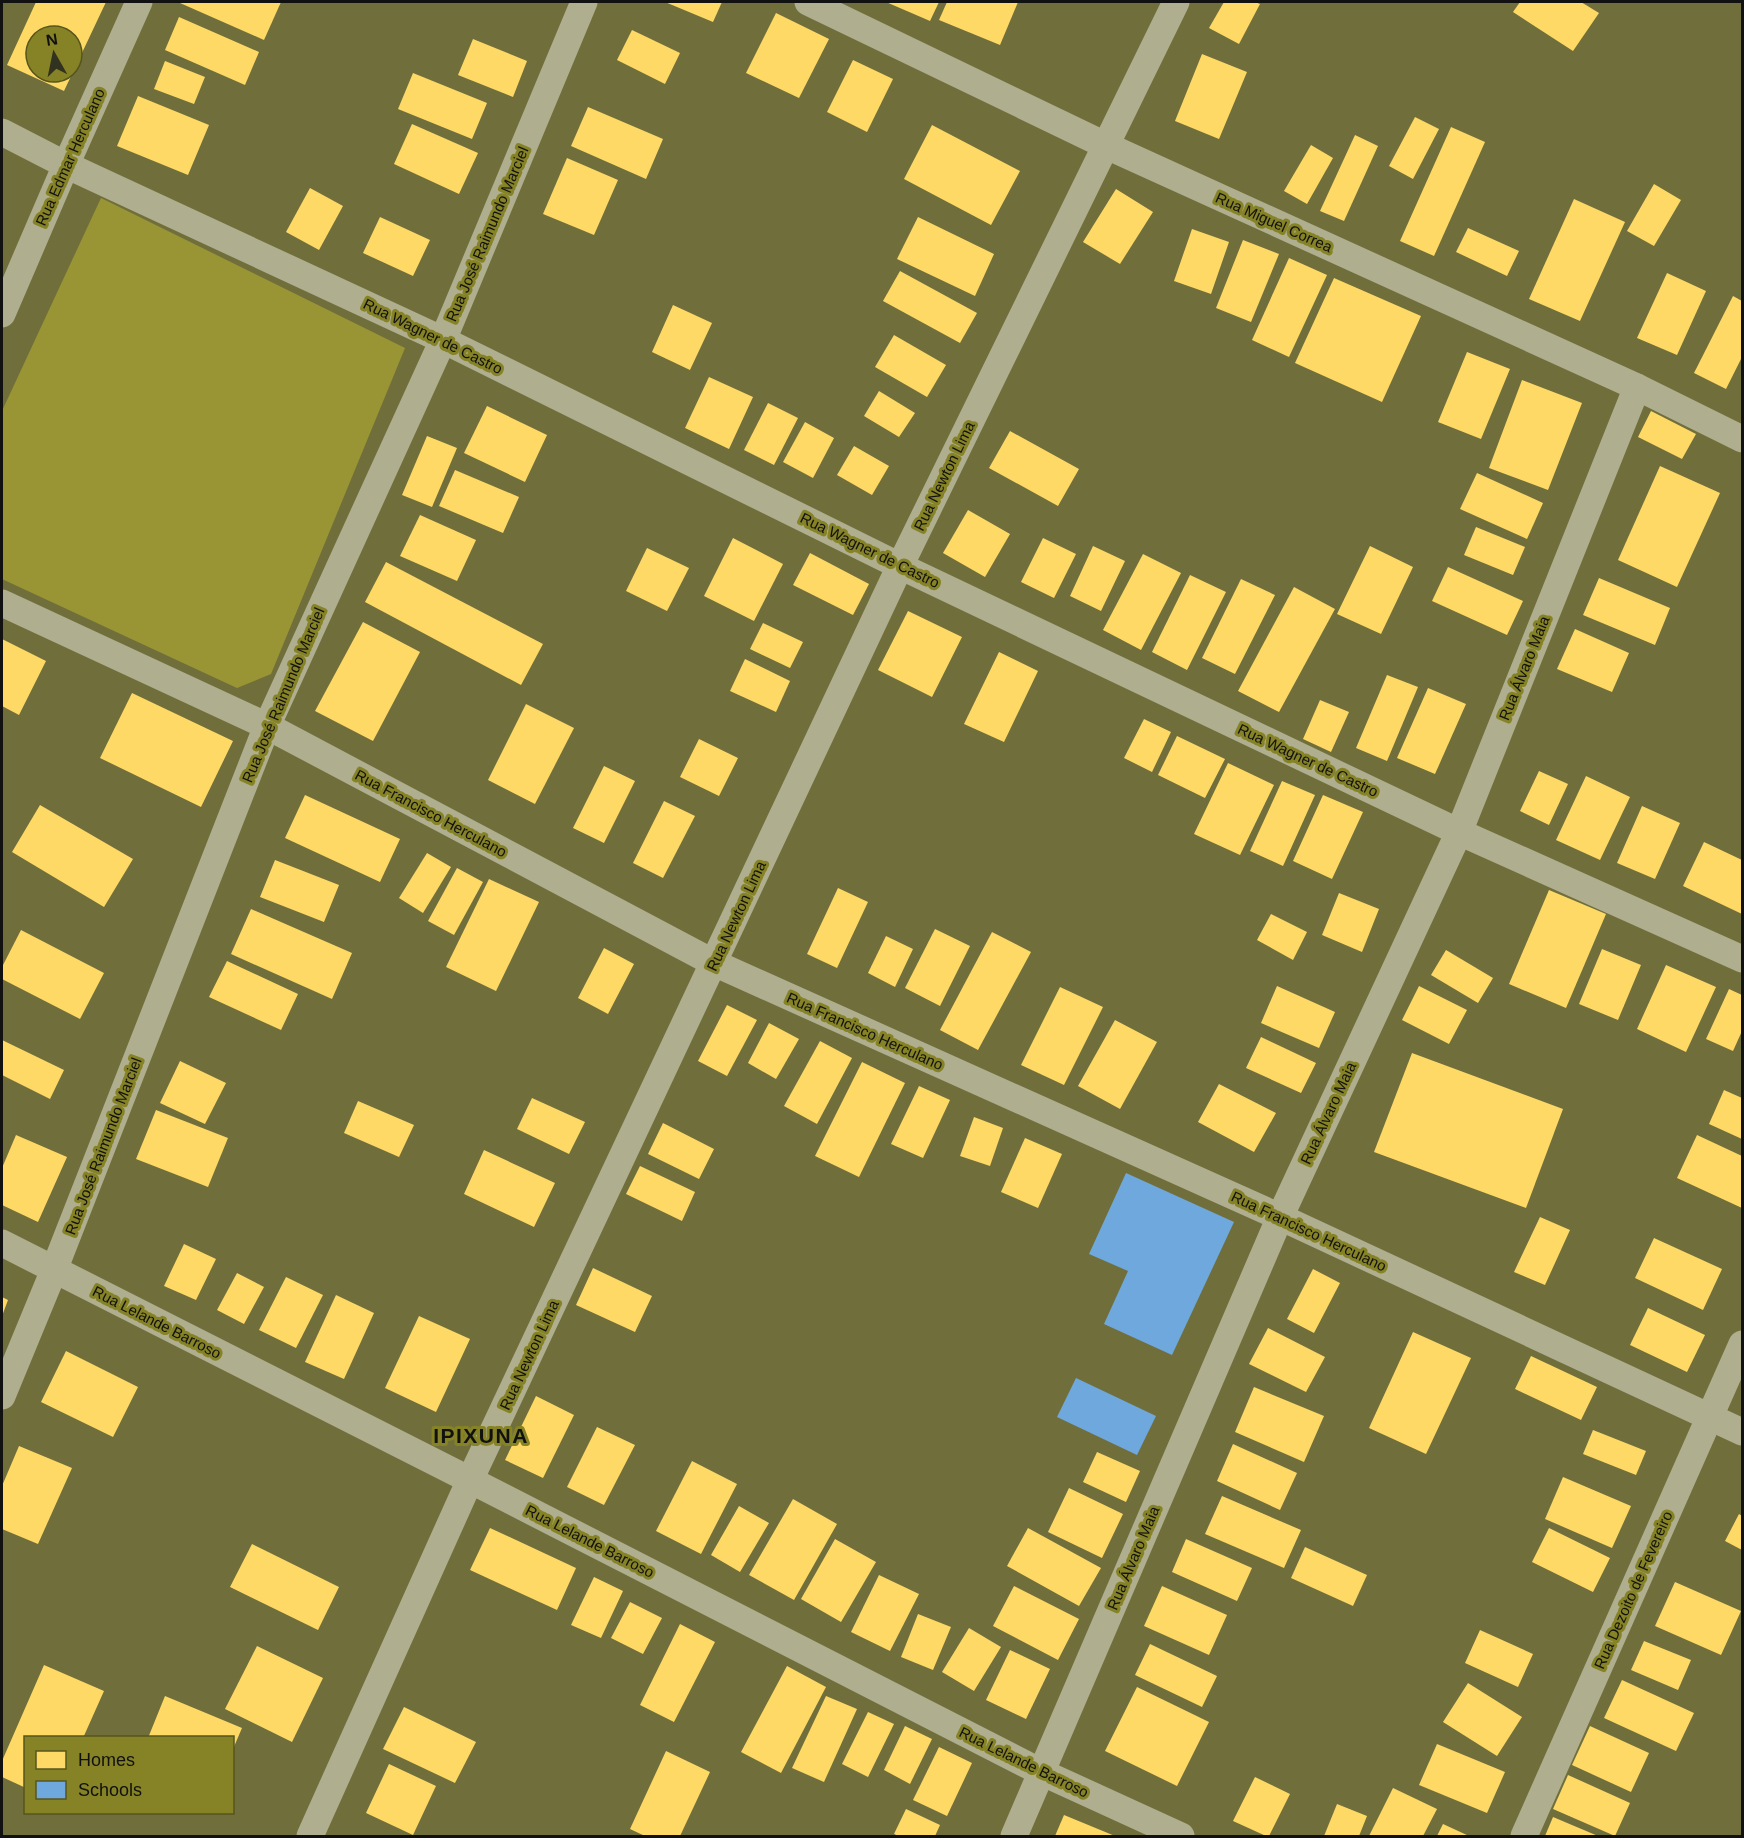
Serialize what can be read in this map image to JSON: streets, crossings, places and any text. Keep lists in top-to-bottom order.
{
  "streets": {
    "street": [
      "Rua Edmar Herculano",
      "Rua Miguel Correa",
      "Rua José Raimundo Marciel",
      "Rua Wagner de Castro",
      "Rua Newton Lima",
      "Rua Álvaro Maia",
      "Rua Francisco Herculano",
      "Rua Lelande Barroso",
      "Rua Dezoito de Fevereiro"
    ]
  },
  "crossings": [
    ["Rua Edmar Herculano", "Rua Wagner de Castro"],
    ["Rua Miguel Correa", "Rua Newton Lima"],
    ["Rua Miguel Correa", "Rua Álvaro Maia"],
    ["Rua José Raimundo Marciel", "Rua Wagner de Castro"],
    ["Rua José Raimundo Marciel", "Rua Francisco Herculano"],
    ["Rua José Raimundo Marciel", "Rua Lelande Barroso"],
    ["Rua Wagner de Castro", "Rua Newton Lima"],
    ["Rua Wagner de Castro", "Rua Álvaro Maia"],
    ["Rua Newton Lima", "Rua Francisco Herculano"],
    ["Rua Newton Lima", "Rua Lelande Barroso"],
    ["Rua Álvaro Maia", "Rua Francisco Herculano"],
    ["Rua Álvaro Maia", "Rua Lelande Barroso"],
    ["Rua Francisco Herculano", "Rua Dezoito de Fevereiro"]
  ],
  "districts": ["IPIXUNA"],
  "legend": ["Homes", "Schools"],
  "north": "top"
}
